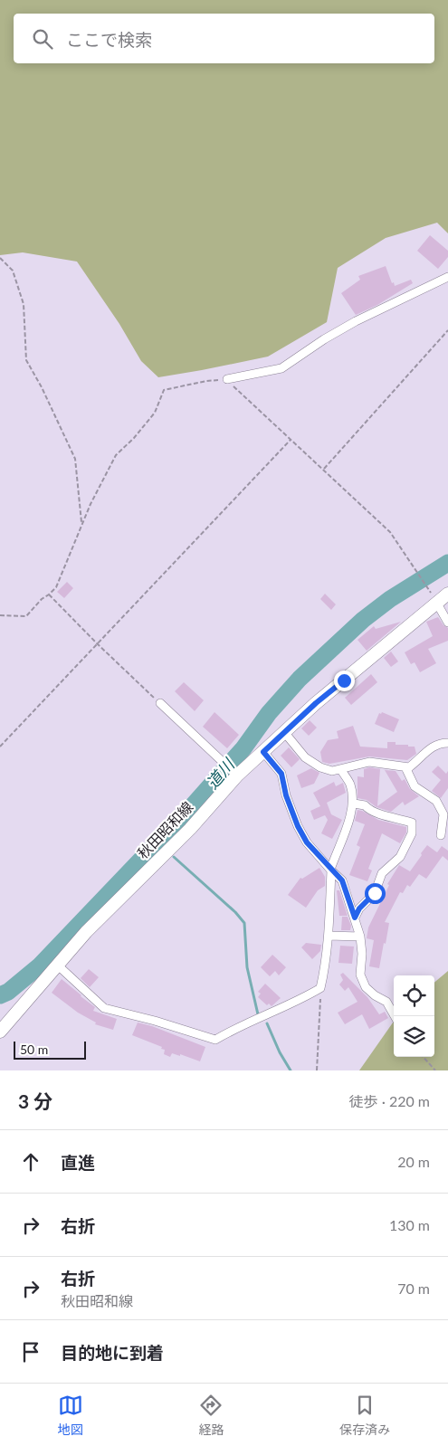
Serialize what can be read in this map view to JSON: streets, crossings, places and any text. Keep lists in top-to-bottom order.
{
  "streets": {
    "main road": ["秋田昭和線"]
  },
  "water": ["道川"],
  "scale_bar": "50 m",
  "page": {
    "search": "ここで検索",
    "scale": "50 m",
    "heading": ["3 分", "徒歩 · 220 m"],
    "list": [
      ["直進", "20 m"],
      ["右折", "130 m"],
      ["右折", "秋田昭和線", "70 m"],
      "目的地に到着"
    ],
    "nav": ["地図", "経路", "保存済み"]
  }
}
